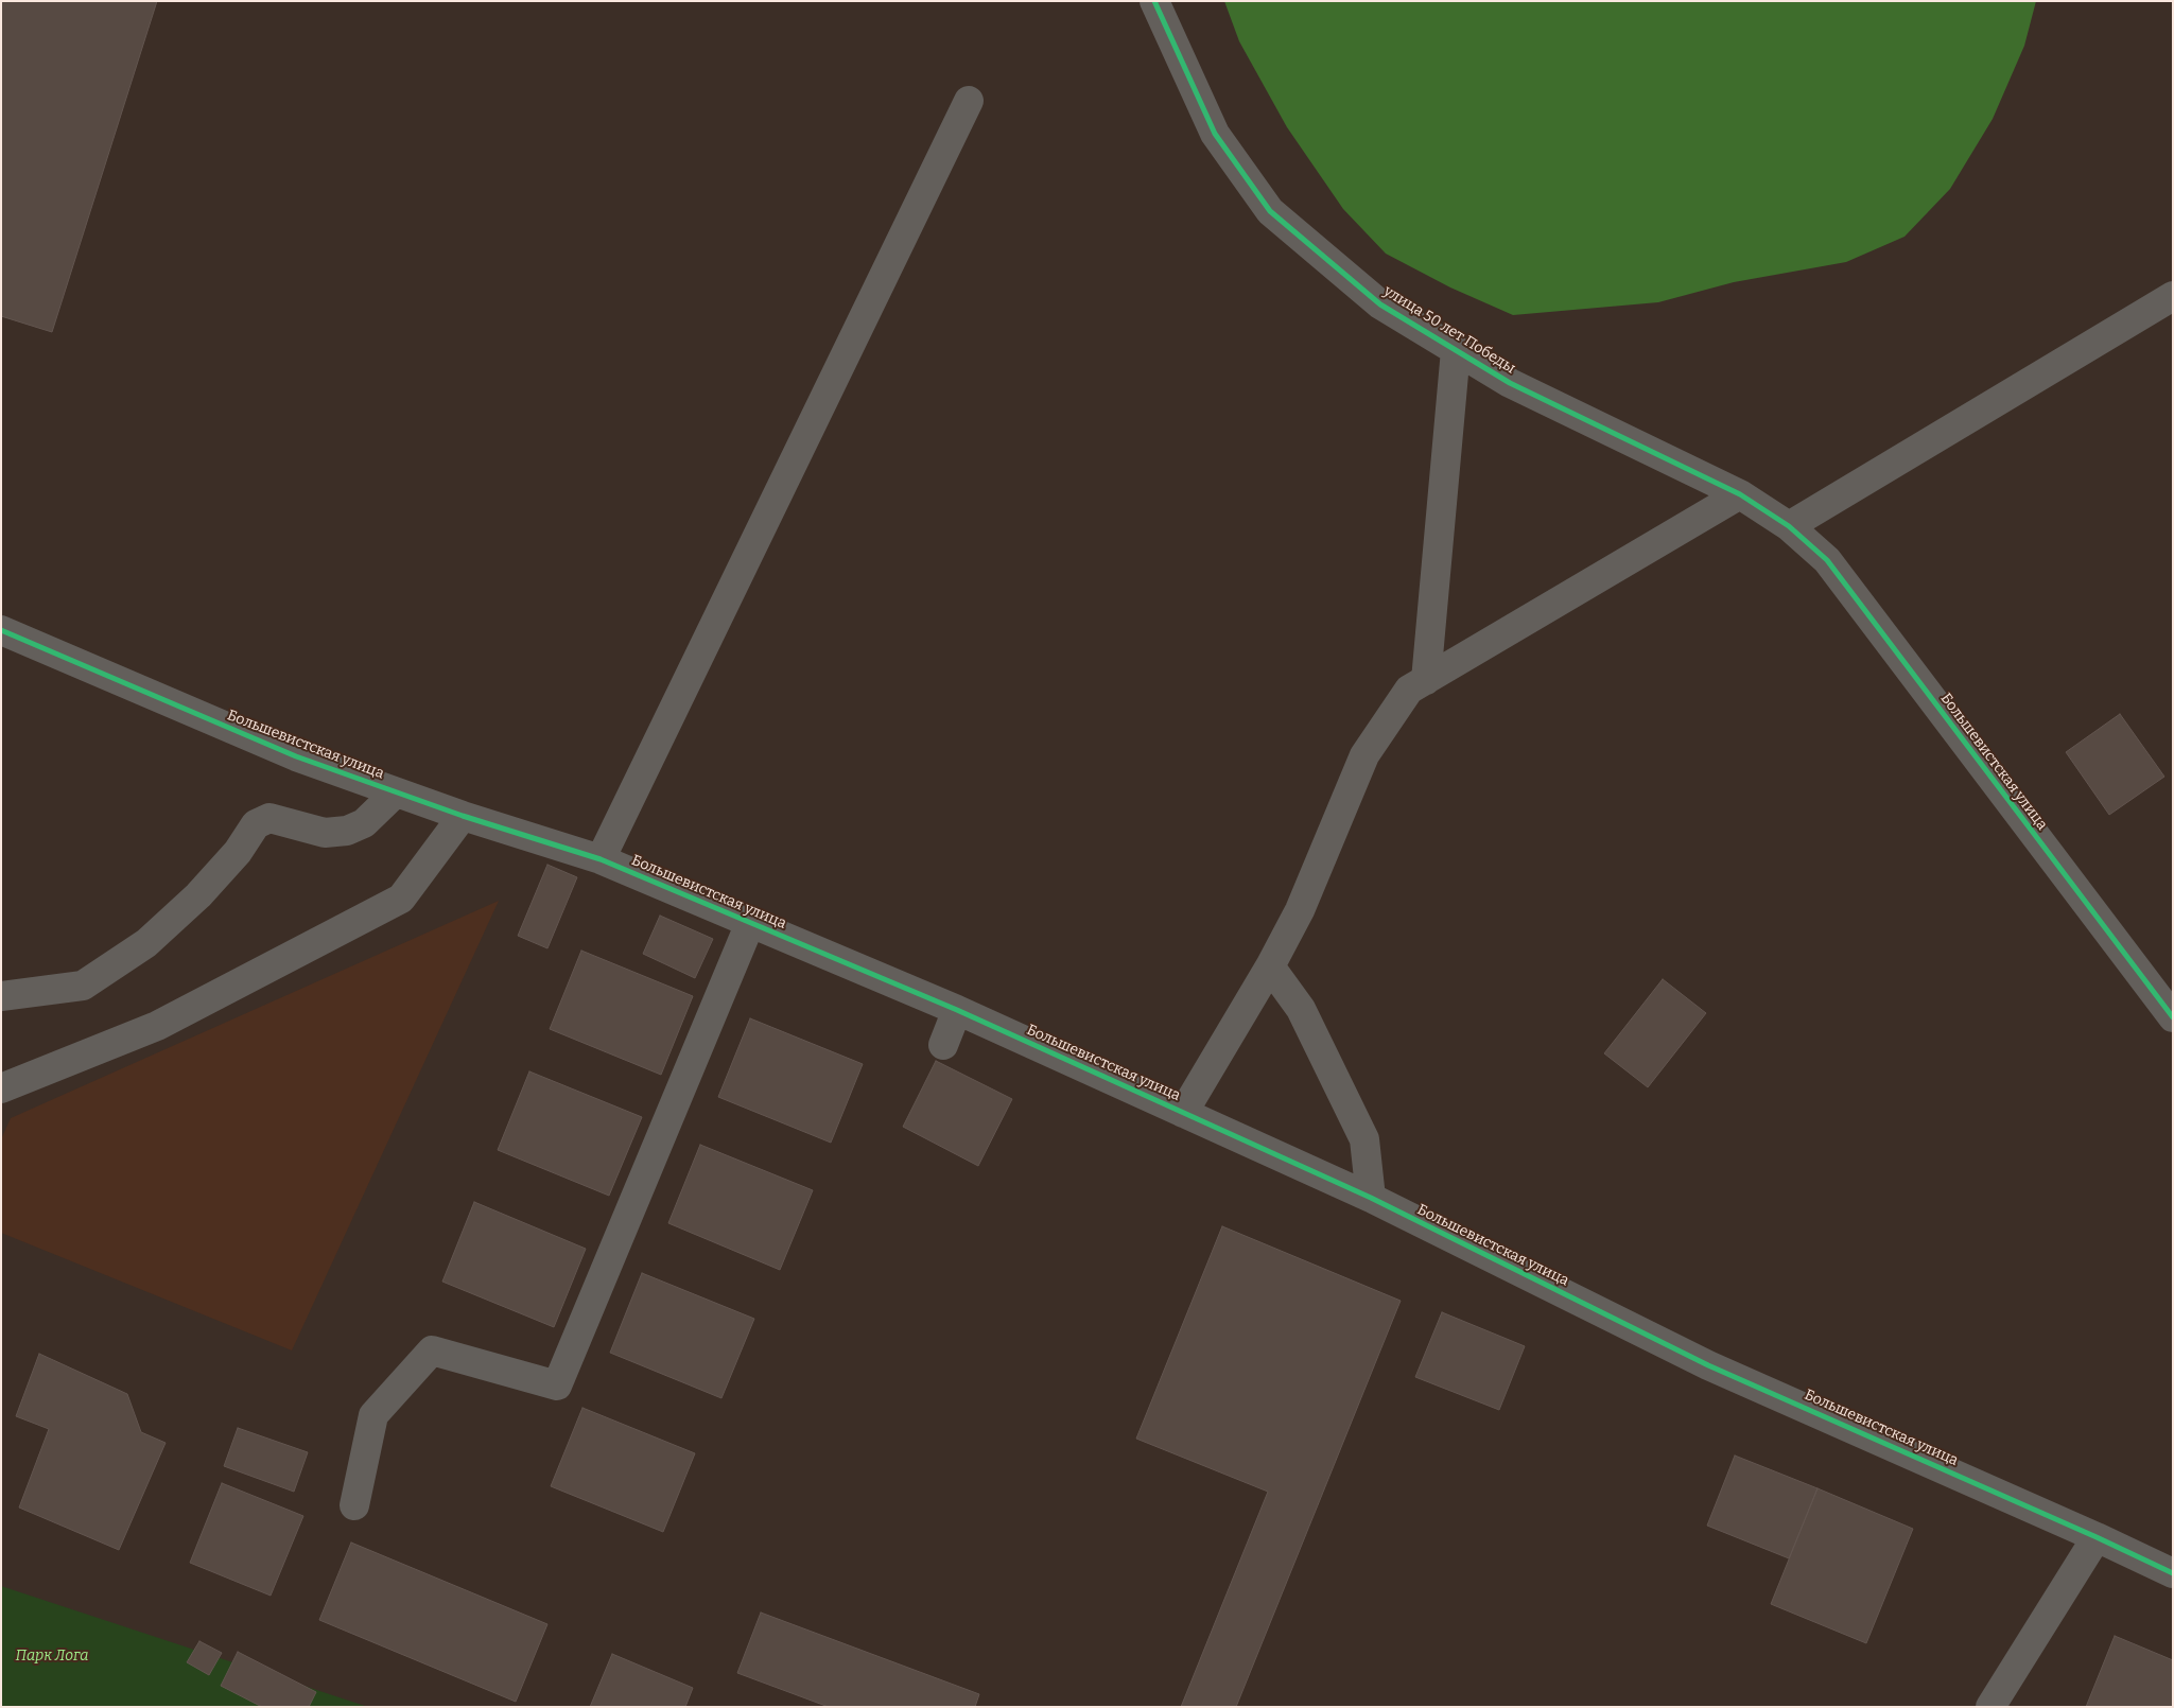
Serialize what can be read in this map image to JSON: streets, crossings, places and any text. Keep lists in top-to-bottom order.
{
  "streets": {
    "street": ["улица 50 лет Победы", "Большевистская улица"]
  },
  "crossings": [
    ["улица 50 лет Победы", "Большевистская улица"]
  ],
  "parks": ["Парк Лога"]
}
